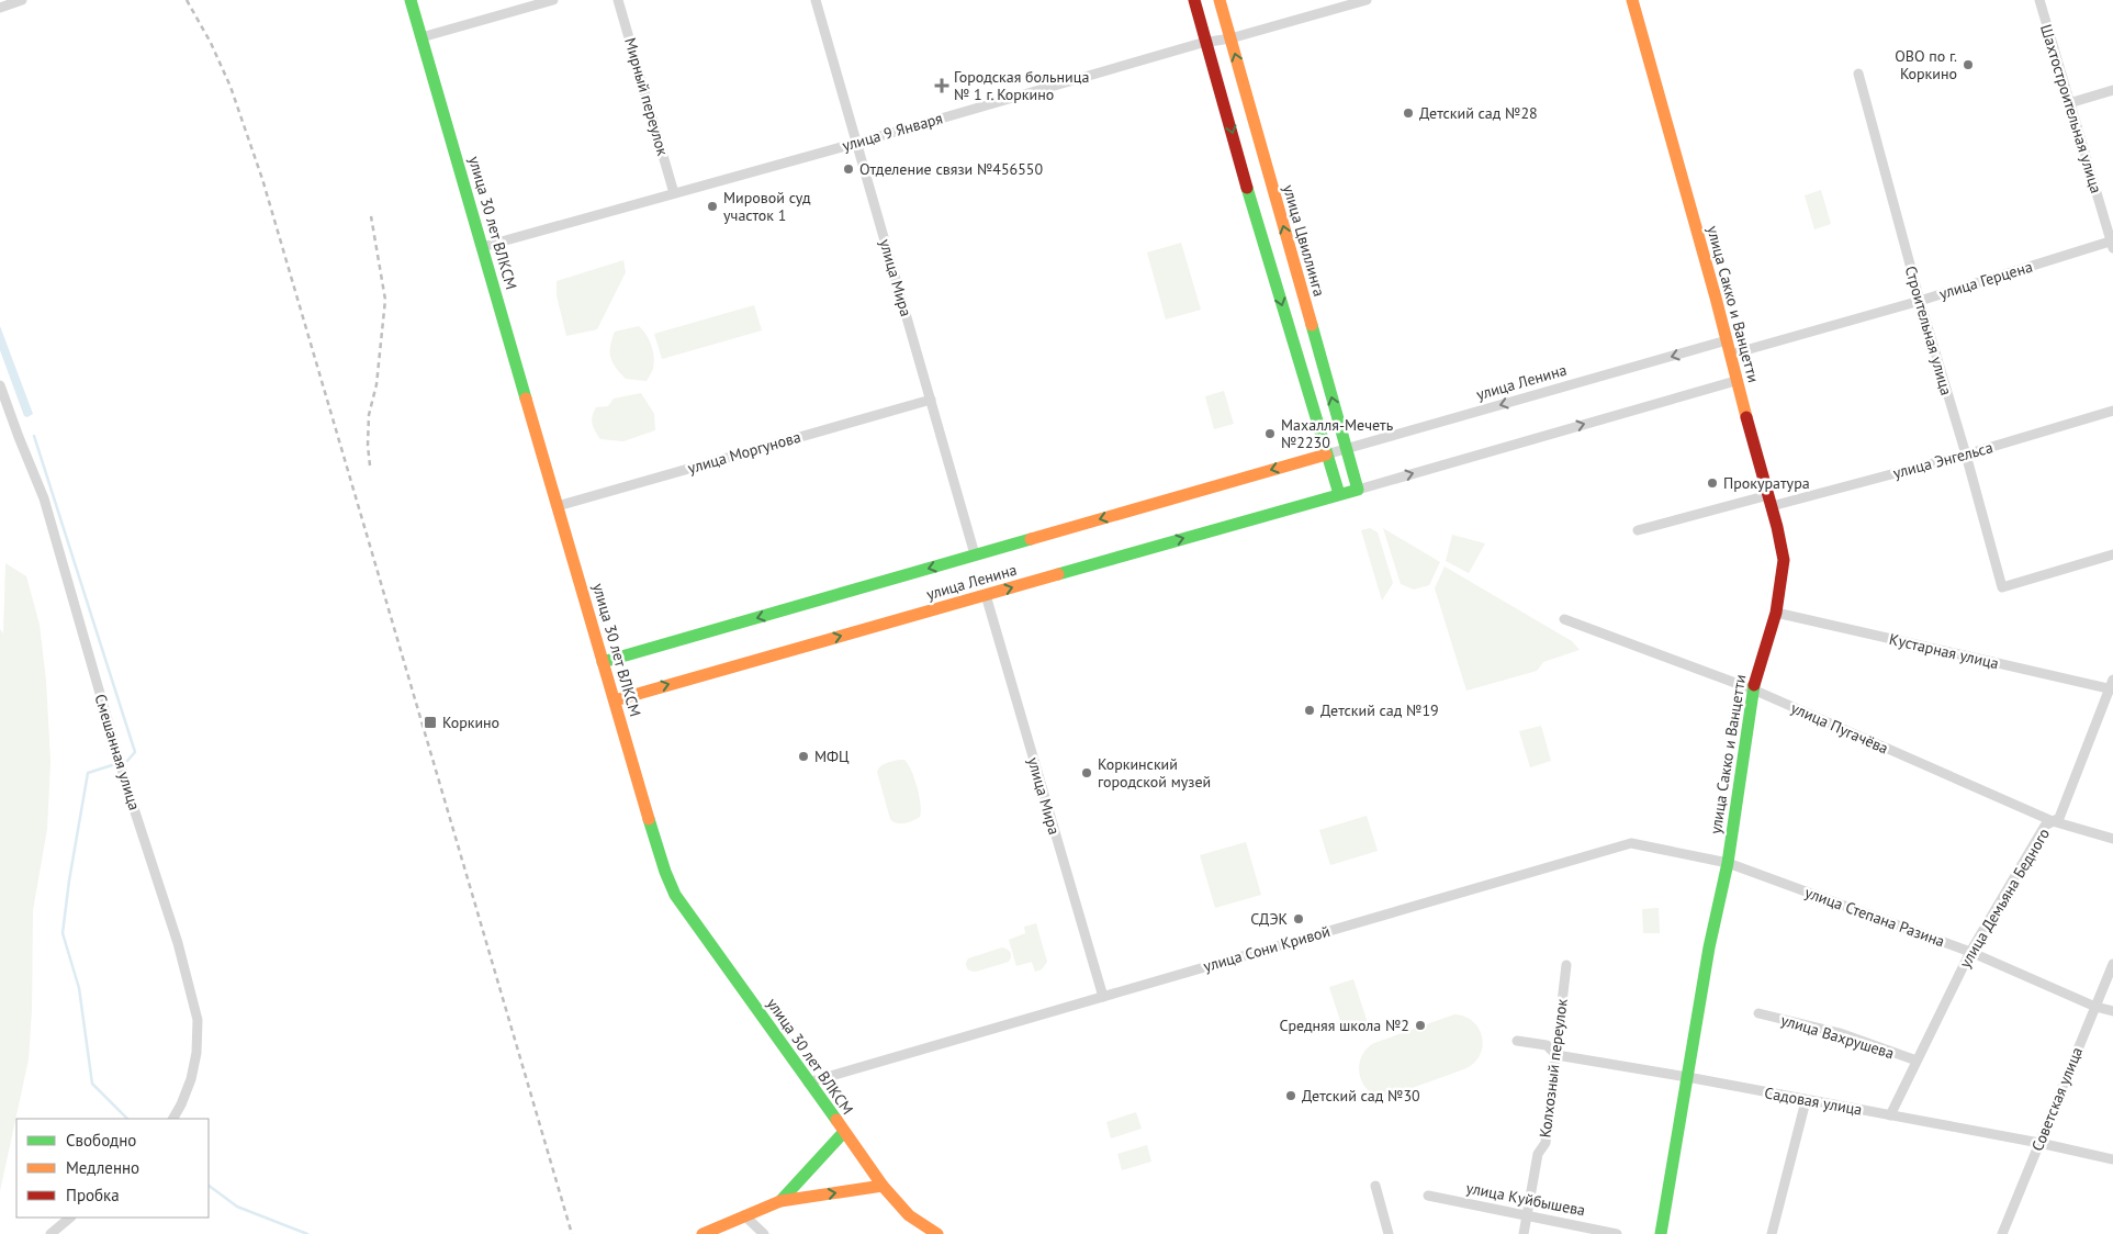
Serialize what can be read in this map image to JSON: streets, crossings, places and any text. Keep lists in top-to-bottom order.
{
  "streets": {
    "street": [
      "Мирный переулок",
      "Шахтостроительная улица",
      "улица 9 Января",
      "улица 30 лет ВЛКСМ",
      "улица Цвиллинга",
      "улица Мира",
      "улица Герцена",
      "улица Сакко и Ванцетти",
      "Строительная улица",
      "улица Ленина",
      "улица Моргунова",
      "улица Энгельса",
      "Кустарная улица",
      "улица Пугачёва",
      "Смешанная улица",
      "улица Демьяна Бедного",
      "улица Степана Разина",
      "улица Сони Кривой",
      "улица Вахрушева",
      "Колхозный переулок",
      "Советская улица",
      "Садовая улица",
      "улица Куйбышева"
    ]
  },
  "crossings": [
    ["Мирный переулок", "улица 9 Января"],
    ["Шахтостроительная улица", "улица Герцена"],
    ["улица 9 Января", "улица 30 лет ВЛКСМ"],
    ["улица 9 Января", "улица Цвиллинга"],
    ["улица 9 Января", "улица Мира"],
    ["улица 30 лет ВЛКСМ", "улица Ленина"],
    ["улица 30 лет ВЛКСМ", "улица Моргунова"],
    ["улица 30 лет ВЛКСМ", "улица Сони Кривой"],
    ["улица Цвиллинга", "улица Ленина"],
    ["улица Мира", "улица Ленина"],
    ["улица Мира", "улица Моргунова"],
    ["улица Мира", "улица Сони Кривой"],
    ["улица Герцена", "улица Сакко и Ванцетти"],
    ["улица Герцена", "Строительная улица"],
    ["улица Сакко и Ванцетти", "улица Ленина"],
    ["улица Сакко и Ванцетти", "улица Энгельса"],
    ["улица Сакко и Ванцетти", "Кустарная улица"],
    ["улица Сакко и Ванцетти", "улица Пугачёва"],
    ["улица Сакко и Ванцетти", "улица Степана Разина"],
    ["улица Сакко и Ванцетти", "улица Сони Кривой"],
    ["улица Сакко и Ванцетти", "Садовая улица"],
    ["Строительная улица", "улица Энгельса"],
    ["Кустарная улица", "улица Демьяна Бедного"],
    ["улица Пугачёва", "улица Демьяна Бедного"],
    ["улица Демьяна Бедного", "улица Степана Разина"],
    ["улица Демьяна Бедного", "улица Вахрушева"],
    ["улица Демьяна Бедного", "Садовая улица"],
    ["улица Степана Разина", "улица Сони Кривой"],
    ["улица Степана Разина", "Советская улица"],
    ["Колхозный переулок", "Садовая улица"],
    ["Колхозный переулок", "улица Куйбышева"],
    ["Советская улица", "Садовая улица"]
  ],
  "places": {
    "other": [
      "ОВО по г. Коркино",
      "Детский сад №28",
      "Отделение связи №456550",
      "Мировой суд участок 1",
      "Махалля-Мечеть №2230",
      "Прокуратура",
      "Детский сад №19",
      "МФЦ",
      "Коркинский городской музей",
      "СДЭК",
      "Средняя школа №2",
      "Детский сад №30"
    ],
    "health": ["Городская больница № 1 г. Коркино"],
    "transit": ["Коркино"]
  },
  "legend": ["Свободно", "Медленно", "Пробка"]
}
